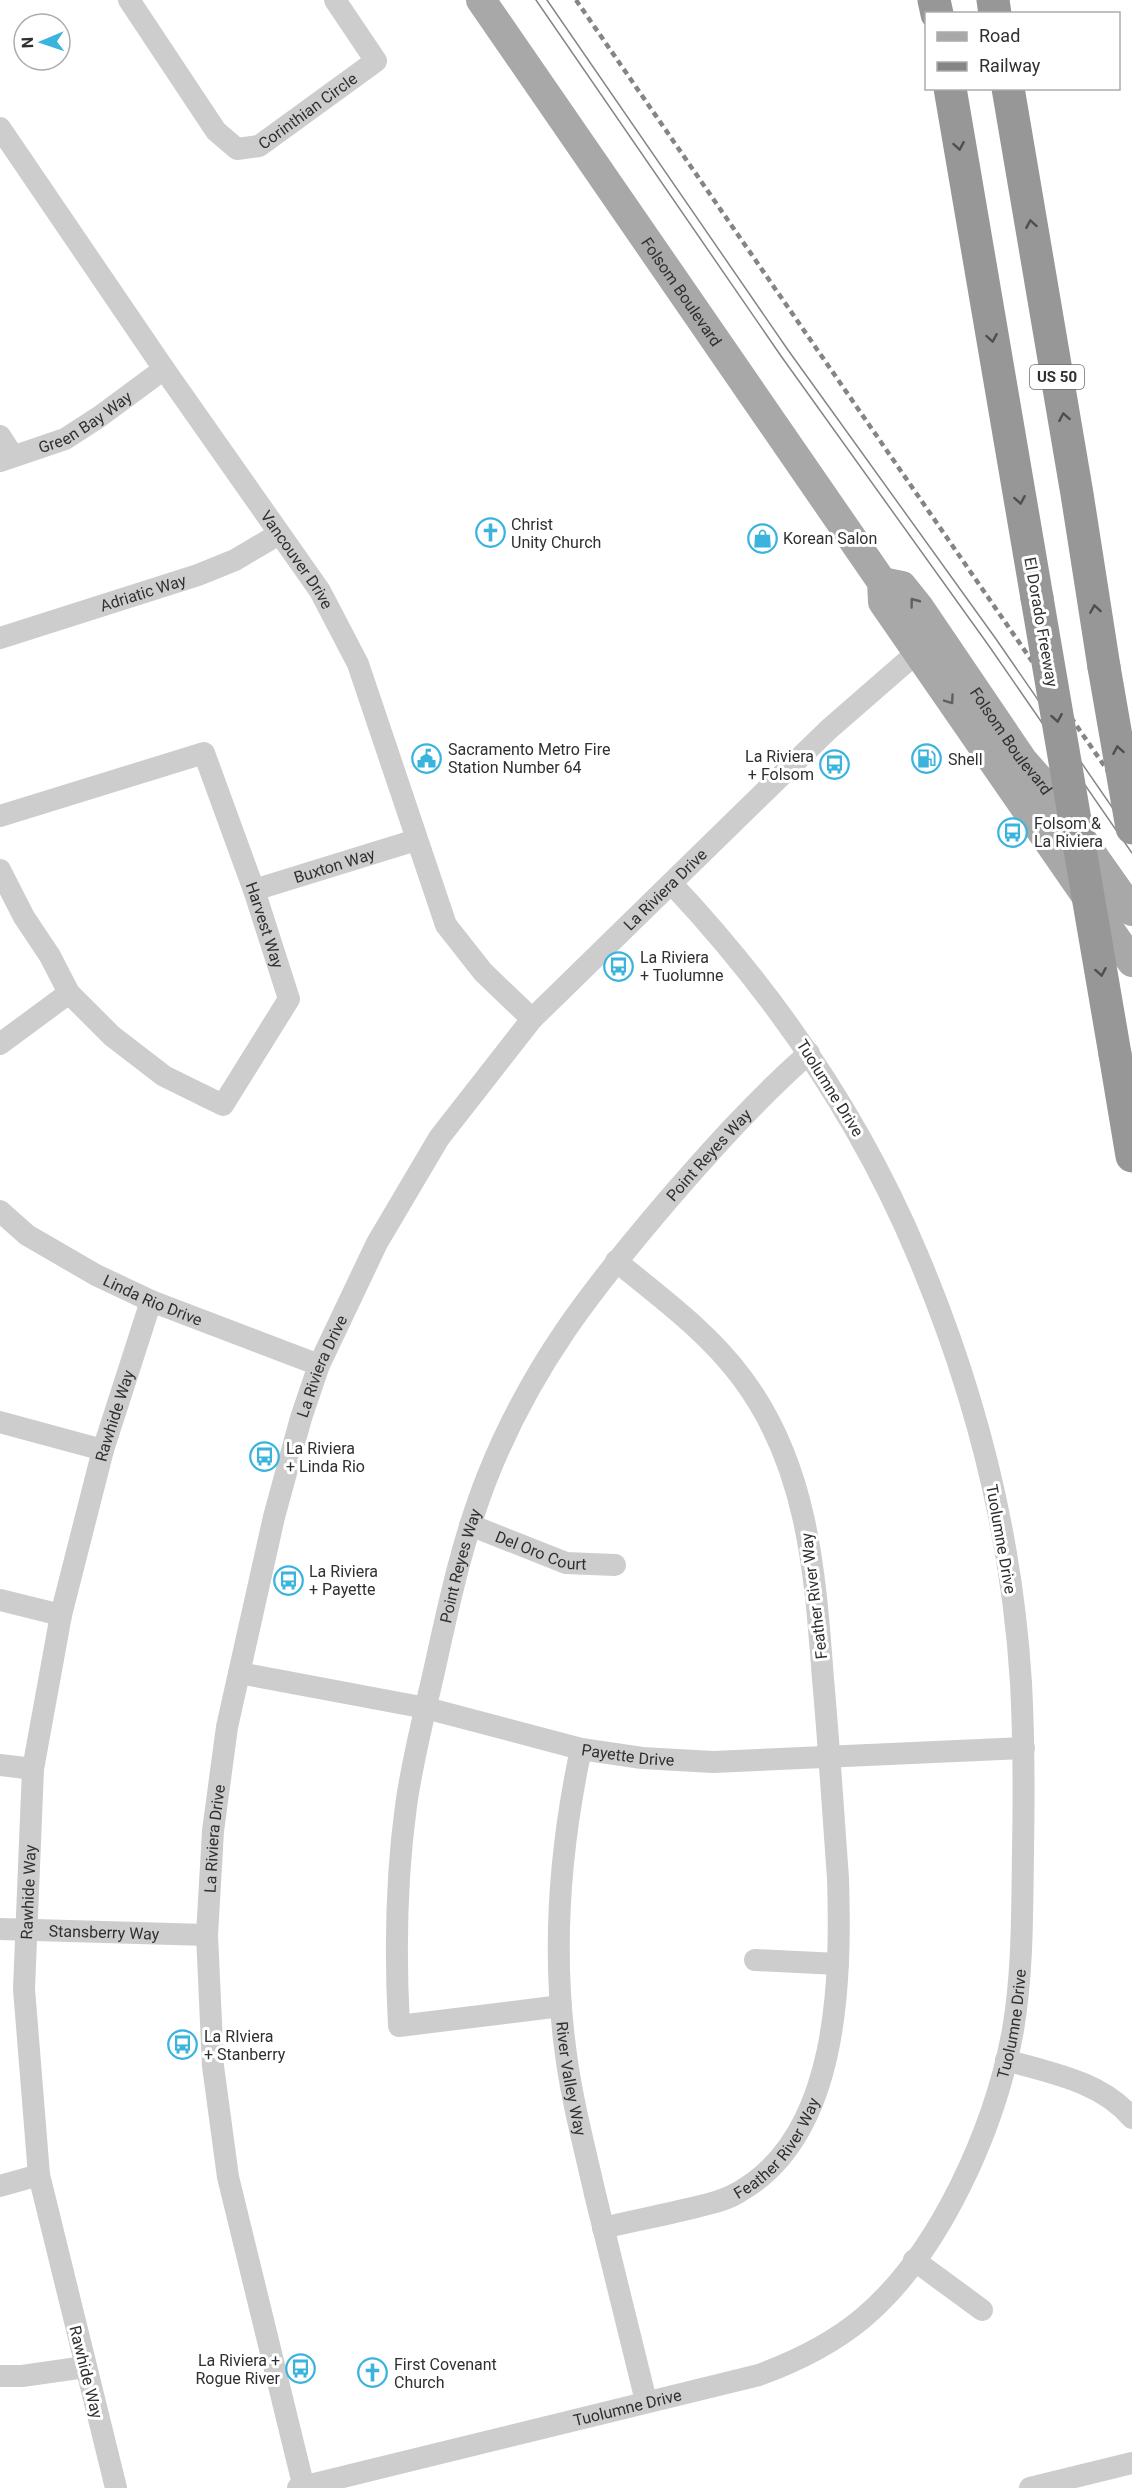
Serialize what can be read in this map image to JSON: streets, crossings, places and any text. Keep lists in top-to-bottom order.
{
  "streets": {
    "highway": ["US 50", "El Dorado Freeway"],
    "main road": ["Folsom Boulevard"],
    "street": [
      "Corinthian Circle",
      "Green Bay Way",
      "Vancouver Drive",
      "Adriatic Way",
      "Buxton Way",
      "La Riviera Drive",
      "Harvest Way",
      "Tuolumne Drive",
      "Point Reyes Way",
      "Linda Rio Drive",
      "Rawhide Way",
      "Del Oro Court",
      "Feather River Way",
      "Payette Drive",
      "Stansberry Way",
      "River Valley Way"
    ]
  },
  "crossings": [
    ["Folsom Boulevard", "La Riviera Drive"],
    ["Green Bay Way", "Vancouver Drive"],
    ["Vancouver Drive", "Adriatic Way"],
    ["Vancouver Drive", "Buxton Way"],
    ["Vancouver Drive", "La Riviera Drive"],
    ["Buxton Way", "Harvest Way"],
    ["La Riviera Drive", "Tuolumne Drive"],
    ["La Riviera Drive", "Linda Rio Drive"],
    ["La Riviera Drive", "Payette Drive"],
    ["La Riviera Drive", "Stansberry Way"],
    ["Tuolumne Drive", "Point Reyes Way"],
    ["Tuolumne Drive", "Payette Drive"],
    ["Tuolumne Drive", "River Valley Way"],
    ["Point Reyes Way", "Del Oro Court"],
    ["Point Reyes Way", "Feather River Way"],
    ["Point Reyes Way", "Payette Drive"],
    ["Point Reyes Way", "River Valley Way"],
    ["Linda Rio Drive", "Rawhide Way"],
    ["Rawhide Way", "Stansberry Way"],
    ["Feather River Way", "Payette Drive"],
    ["Feather River Way", "River Valley Way"],
    ["Payette Drive", "River Valley Way"]
  ],
  "places": {
    "church": ["Christ Unity Church", "First Covenant Church"],
    "shop": ["Korean Salon"],
    "public building": ["Sacramento Metro Fire Station Number 64"],
    "fuel station": ["Shell"],
    "bus stop": [
      "La Riviera + Folsom",
      "Folsom & La Riviera",
      "La Riviera + Tuolumne",
      "La Riviera + Linda Rio",
      "La Riviera + Payette",
      "La RIviera + Stanberry",
      "La Riviera + Rogue River"
    ]
  },
  "legend": ["Road", "Railway"],
  "north": "left"
}
